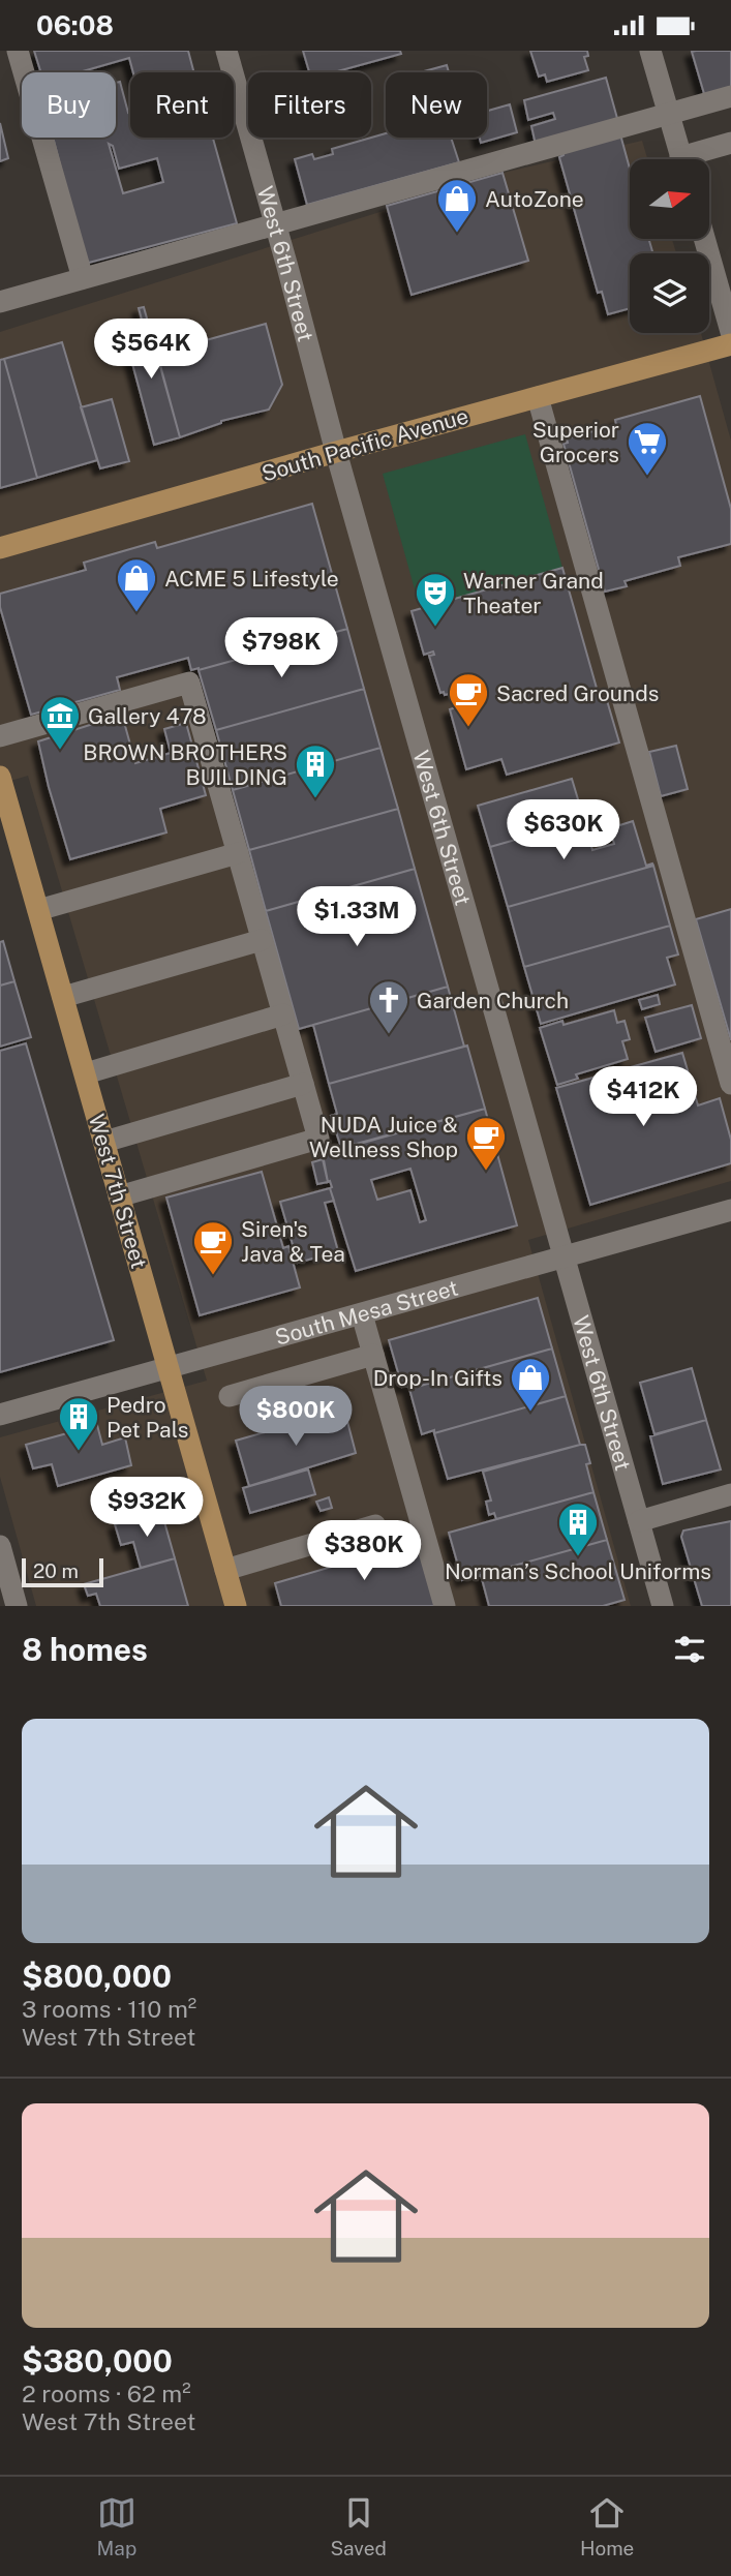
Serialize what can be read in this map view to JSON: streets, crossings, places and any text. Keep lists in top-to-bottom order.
{
  "streets": {
    "main road": ["South Pacific Avenue", "West 7th Street"],
    "street": ["West 6th Street", "South Mesa Street"]
  },
  "crossings": [
    ["West 6th Street", "South Pacific Avenue"],
    ["West 6th Street", "South Mesa Street"],
    ["West 7th Street", "South Mesa Street"]
  ],
  "places": {
    "shop": ["AutoZone", "ACME 5 Lifestyle", "Drop-In Gifts"],
    "supermarket": ["Superior Grocers"],
    "theatre": ["Warner Grand Theater"],
    "cafe": ["Sacred Grounds", "NUDA Juice & Wellness Shop", "Siren's Java & Tea"],
    "museum": ["Gallery 478"],
    "building": ["BROWN BROTHERS BUILDING", "Pedro Pet Pals", "Norman’s School Uniforms"],
    "church": ["Garden Church"]
  },
  "scale_bar": "20 m",
  "north": "right",
  "page": {
    "status": "06:08",
    "chip": [
      "Buy",
      "Rent",
      "Filters",
      "New"
    ],
    "price": [
      "$564K",
      "$798K",
      "$630K",
      "$1.33M",
      "$412K",
      "$800K",
      "$932K",
      "$380K"
    ],
    "scale": "20 m",
    "heading": "8 homes",
    "list": [
      {
        "name": "$800,000",
        "note": "3 rooms · 110 m² · West 7th Street"
      },
      {
        "name": "$380,000",
        "note": "2 rooms · 62 m² · West 7th Street"
      }
    ],
    "tabs": ["Map", "Saved", "Home"]
  }
}
